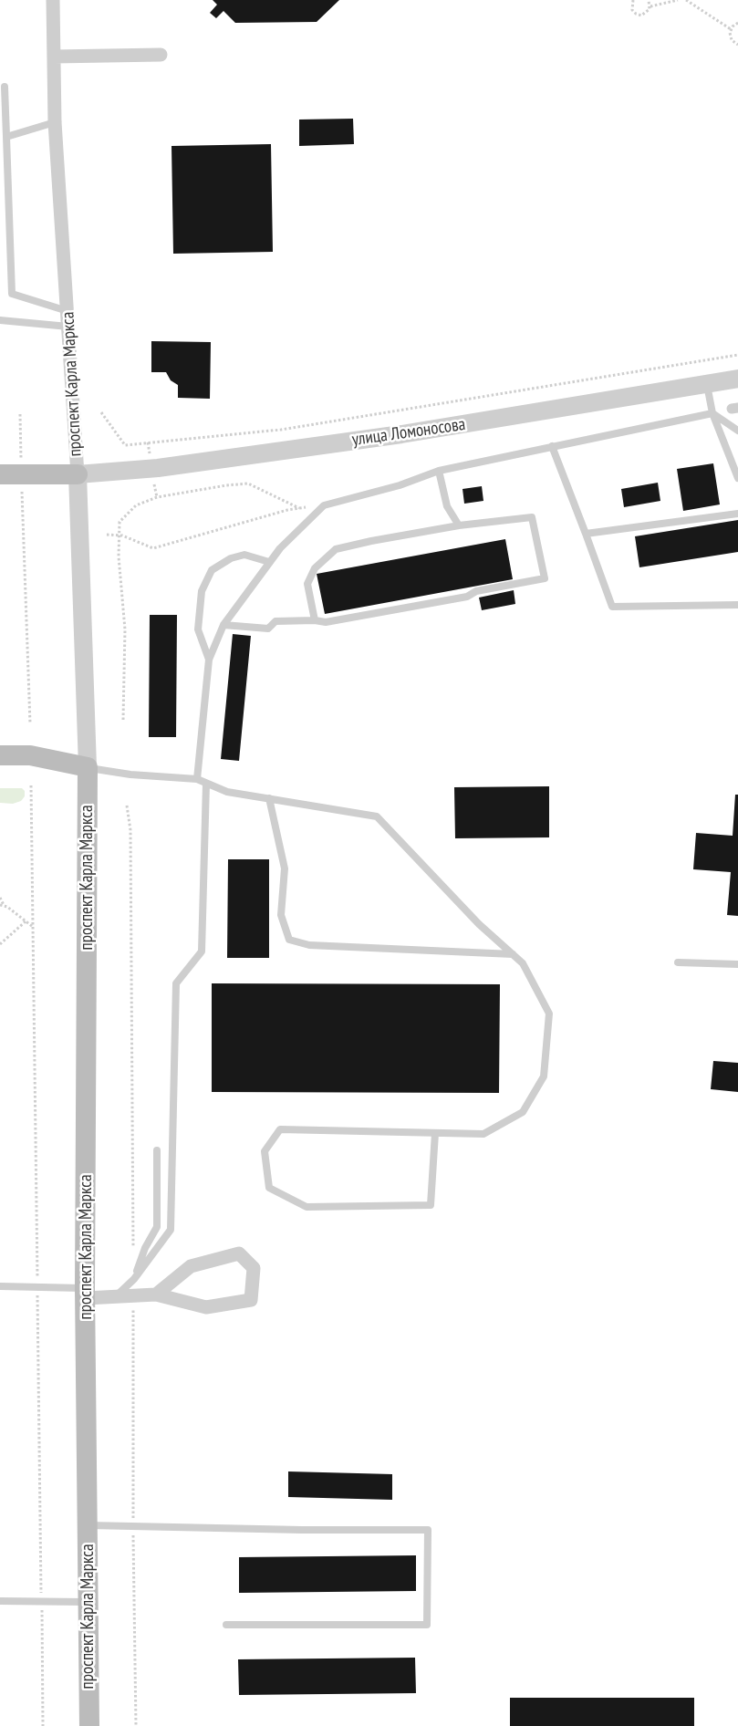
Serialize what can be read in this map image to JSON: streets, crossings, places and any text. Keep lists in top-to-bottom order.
{
  "streets": {
    "main road": ["проспект Карла Маркса"],
    "street": ["улица Ломоносова"]
  },
  "crossings": [
    ["проспект Карла Маркса", "улица Ломоносова"]
  ]
}
